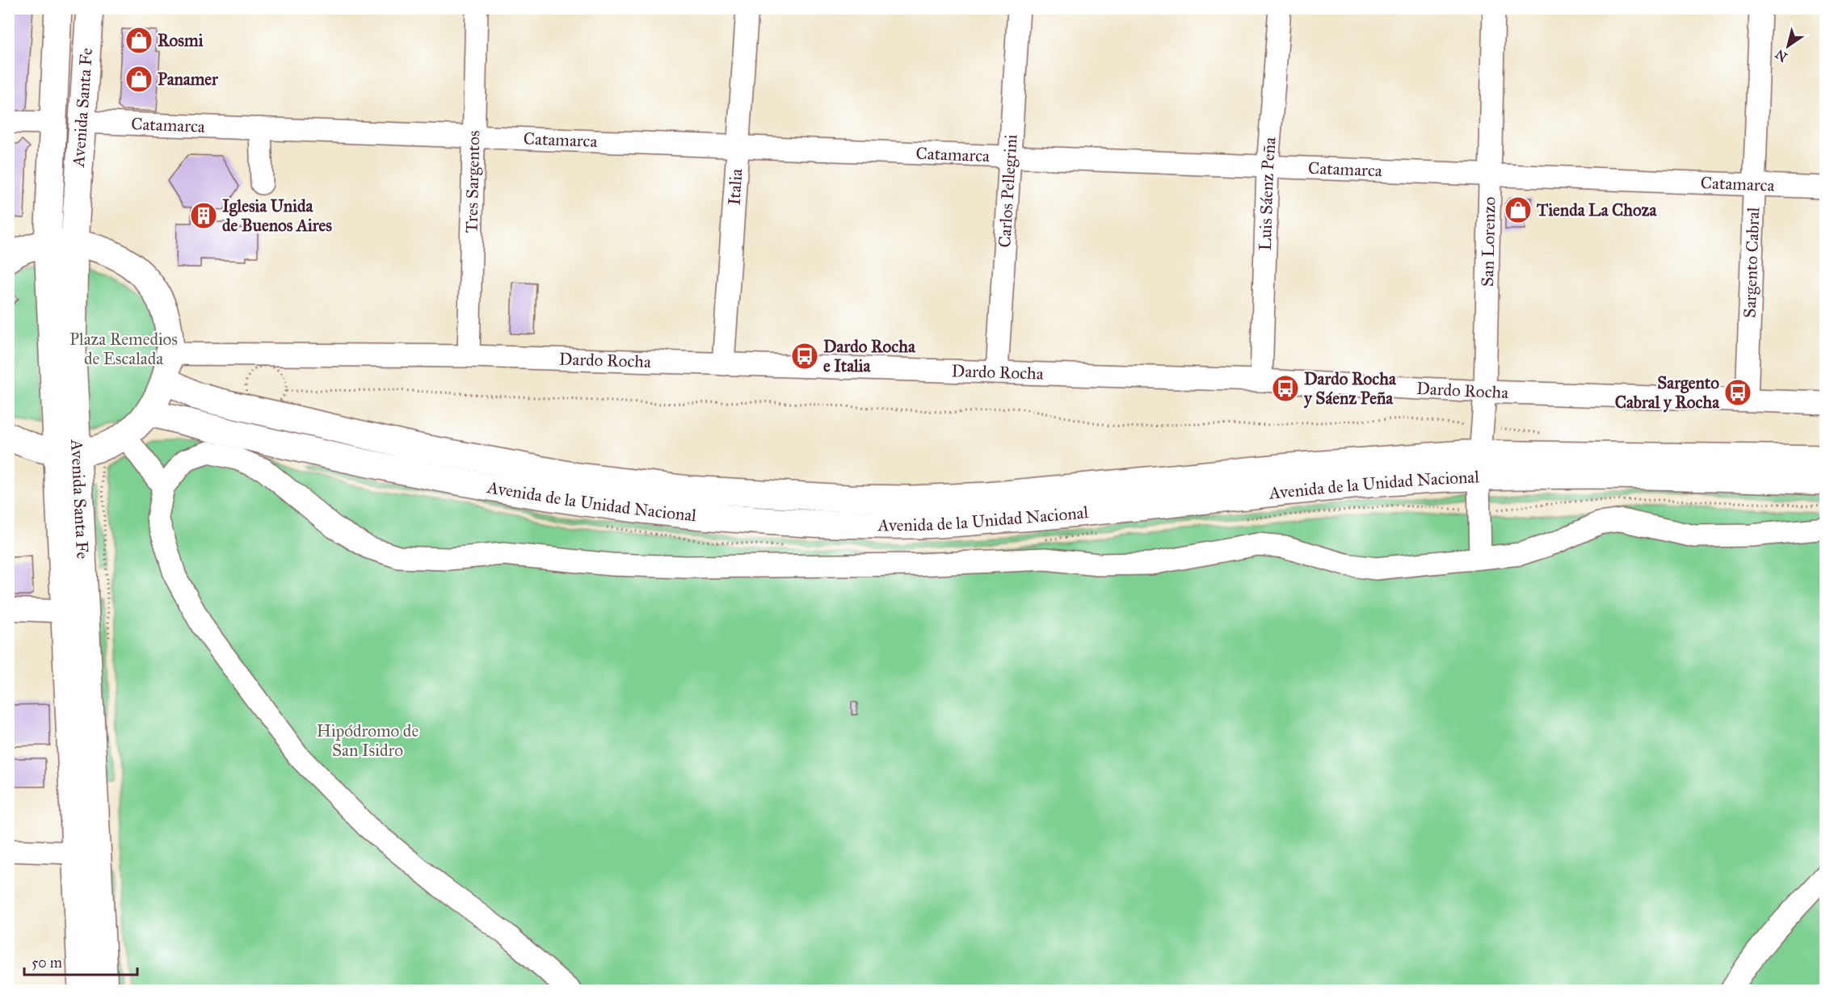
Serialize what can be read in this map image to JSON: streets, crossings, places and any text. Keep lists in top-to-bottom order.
{
  "streets": {
    "main road": ["Avenida Santa Fe", "Avenida de la Unidad Nacional"],
    "street": [
      "Catamarca",
      "Tres Sargentos",
      "Italia",
      "Carlos Pellegrini",
      "Luis Sáenz Peña",
      "San Lorenzo",
      "Sargento Cabral",
      "Dardo Rocha"
    ]
  },
  "crossings": [
    ["Avenida Santa Fe", "Catamarca"],
    ["Catamarca", "Tres Sargentos"],
    ["Catamarca", "Italia"],
    ["Catamarca", "Carlos Pellegrini"],
    ["Catamarca", "Luis Sáenz Peña"],
    ["Catamarca", "San Lorenzo"],
    ["Catamarca", "Sargento Cabral"],
    ["Tres Sargentos", "Dardo Rocha"],
    ["Italia", "Dardo Rocha"],
    ["Carlos Pellegrini", "Dardo Rocha"],
    ["Luis Sáenz Peña", "Dardo Rocha"],
    ["San Lorenzo", "Dardo Rocha"],
    ["San Lorenzo", "Avenida de la Unidad Nacional"],
    ["Sargento Cabral", "Dardo Rocha"]
  ],
  "parks": ["Plaza Remedios de Escalada", "Hipódromo de San Isidro"],
  "places": {
    "shop": ["Rosmi", "Panamer", "Tienda La Choza"],
    "building": ["Iglesia Unida de Buenos Aires"],
    "bus stop": ["Dardo Rocha e Italia", "Dardo Rocha y Sáenz Peña", "Sargento Cabral y Rocha"]
  },
  "scale_bar": "50 m",
  "north": "bottom left"
}
